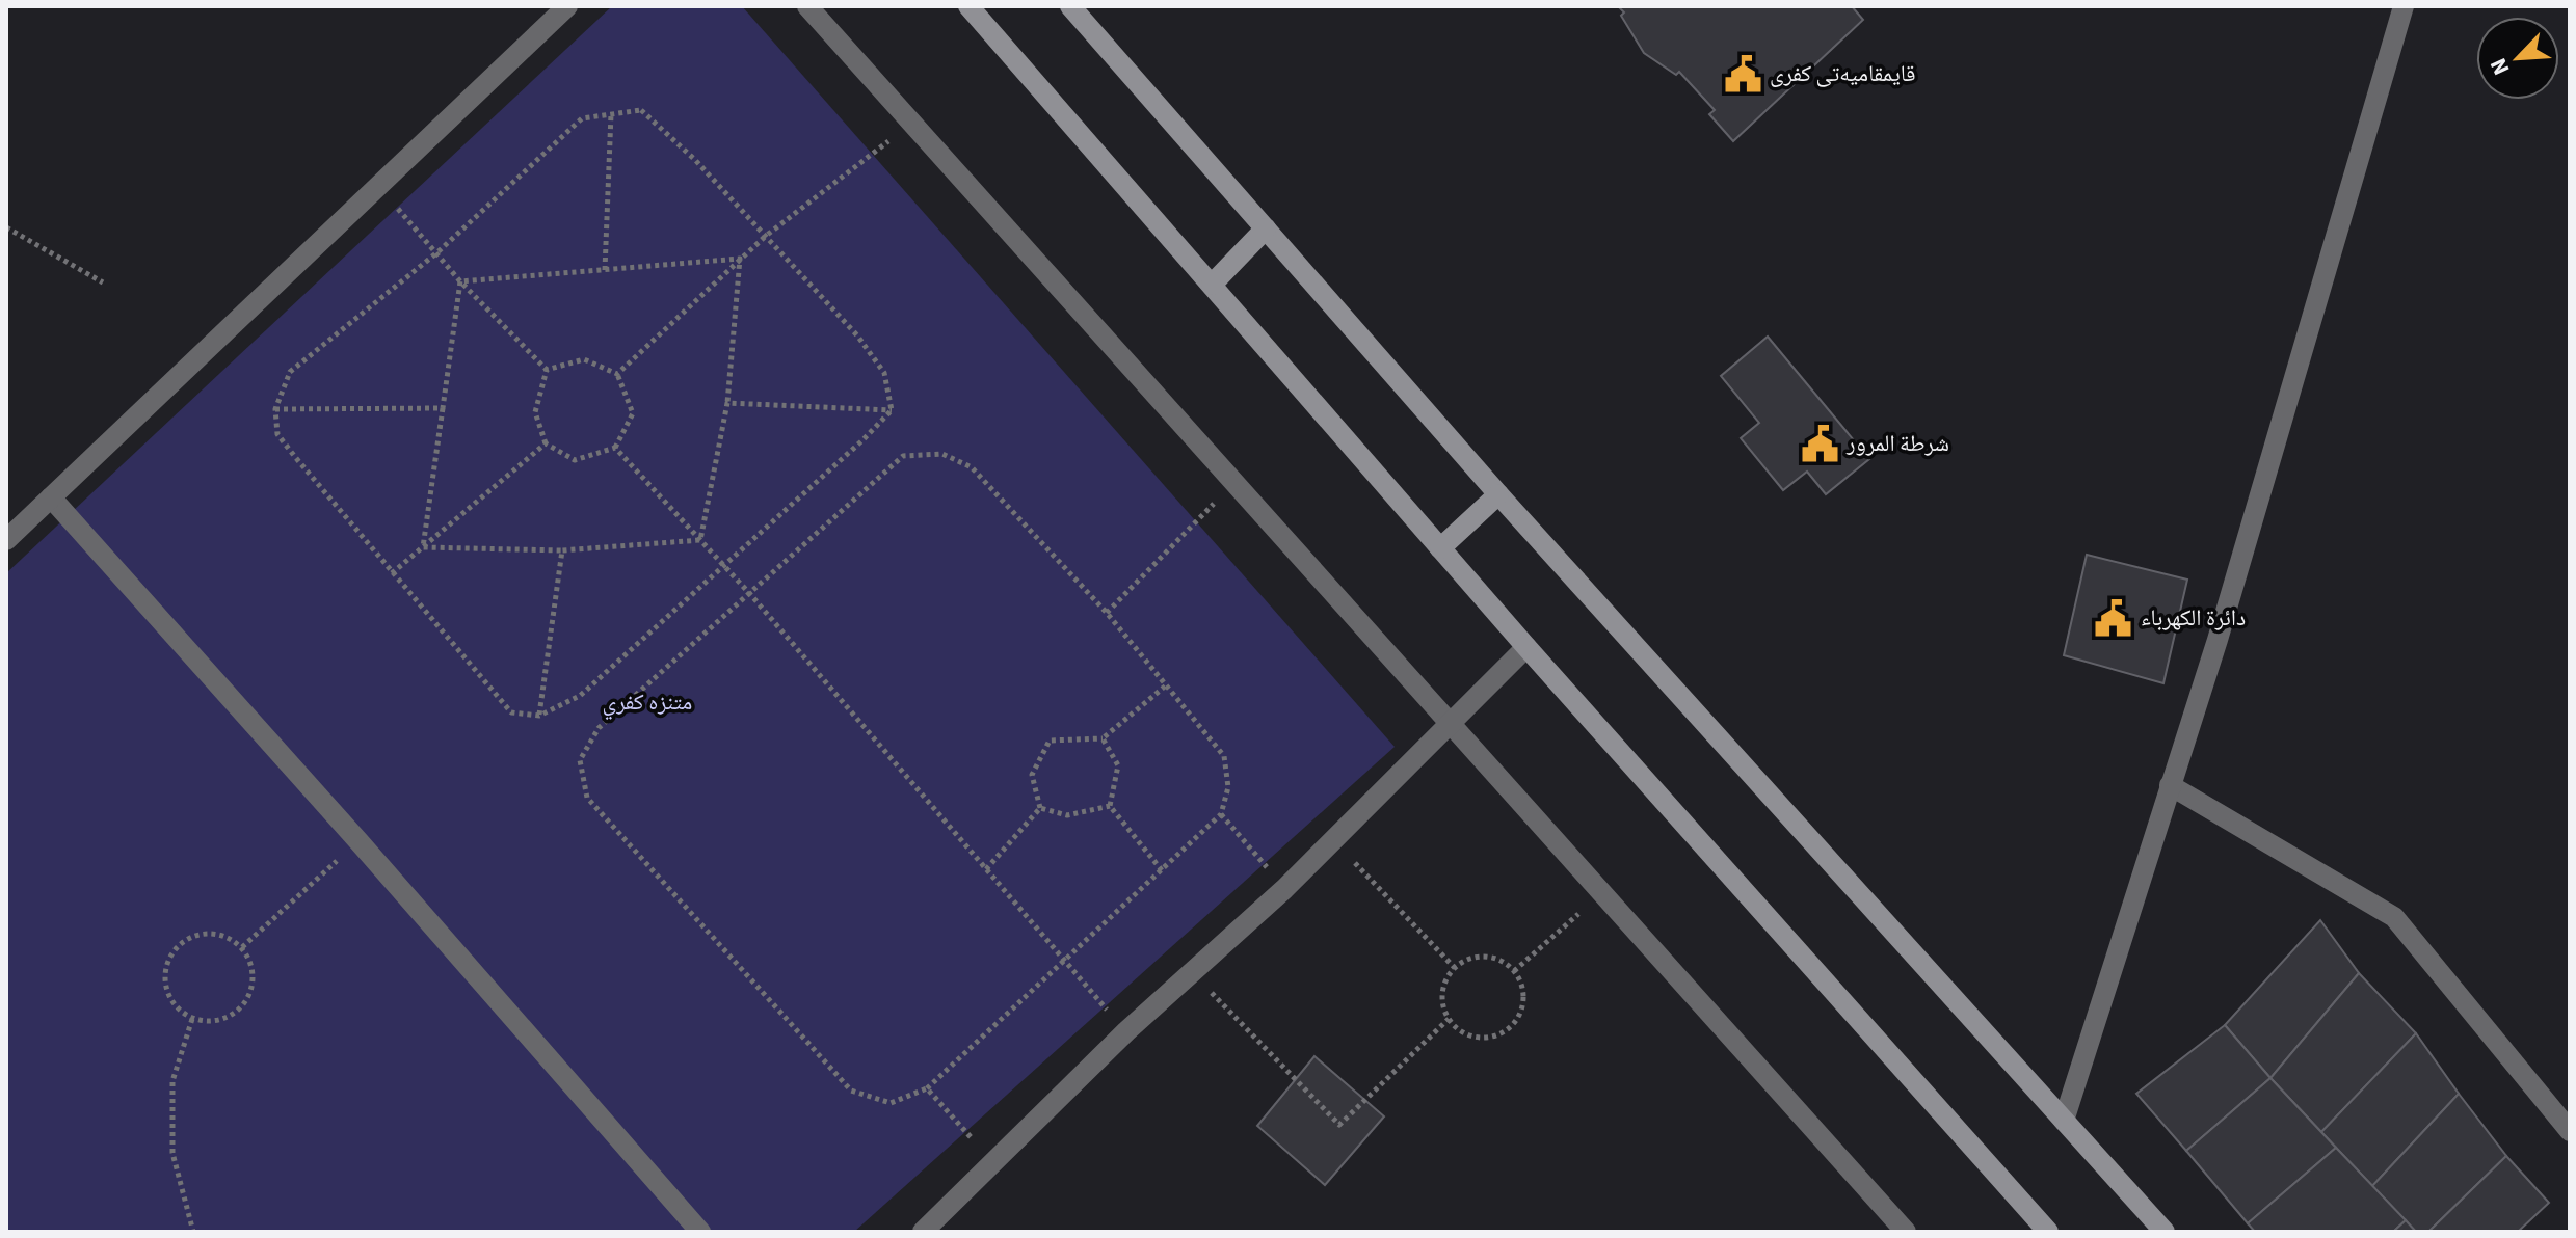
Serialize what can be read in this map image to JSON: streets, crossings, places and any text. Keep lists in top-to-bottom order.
{
  "parks": ["متنزه كفري"],
  "places": {
    "public building": ["قایمقامیەتی کفری", "شرطة المرور", "دائرة الكهرباء"]
  },
  "north": "bottom left"
}
